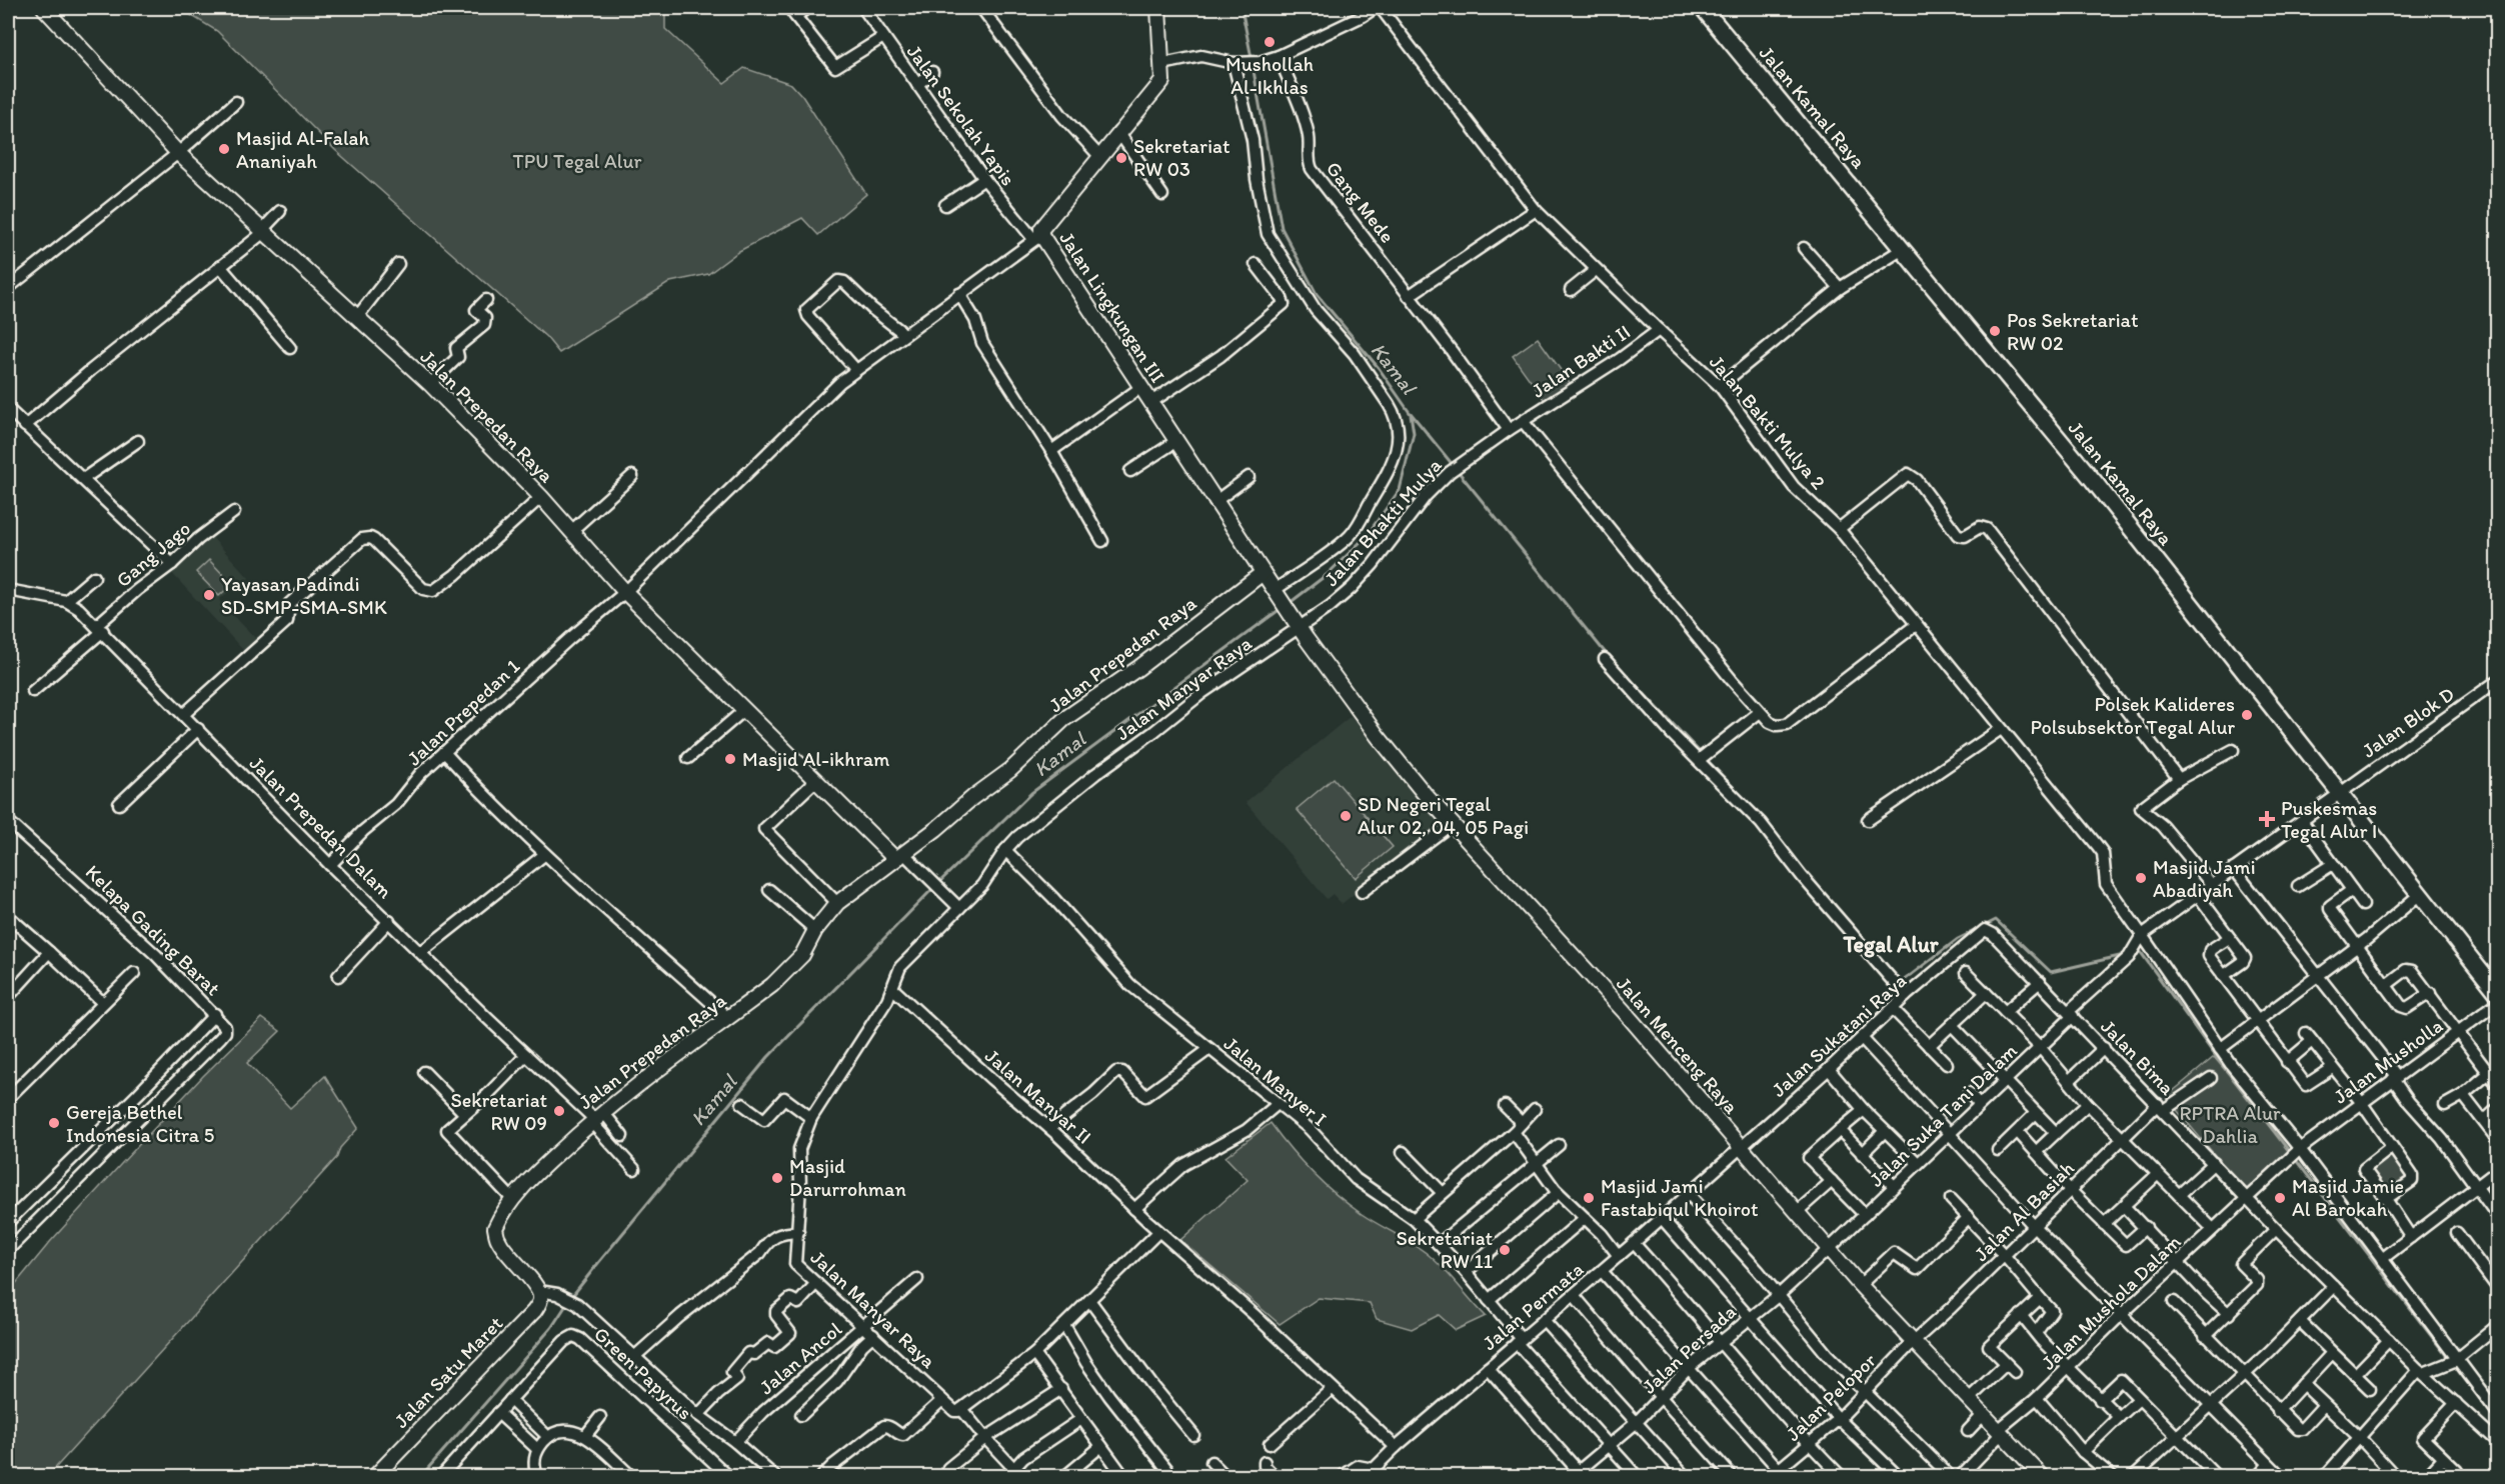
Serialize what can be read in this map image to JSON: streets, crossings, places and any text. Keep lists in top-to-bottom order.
{
  "streets": {
    "main road": ["Jalan Kamal Raya"],
    "street": [
      "Jalan Sekolah Yapis",
      "Gang Mede",
      "Jalan Lingkungan III",
      "Jalan Bakti II",
      "Jalan Prepedan Raya",
      "Jalan Bakti Mulya 2",
      "Jalan Bhakti Mulya",
      "Gang Jago",
      "Jalan Manyar Raya",
      "Jalan Prepedan 1",
      "Jalan Blok D",
      "Jalan Prepedan Dalam",
      "Kelapa Gading Barat",
      "Jalan Sukatani Raya",
      "Jalan Menceng Raya",
      "Jalan Bima",
      "Jalan Musholla",
      "Jalan Manyer I",
      "Jalan Manyar II",
      "Jalan Suka Tani Dalam",
      "Jalan Al Basiah",
      "Jalan Mushola Dalam",
      "Jalan Permata",
      "Jalan Persada",
      "Jalan Ancol",
      "Jalan Satu Maret",
      "Green Papyrus",
      "Jalan Pelopor"
    ]
  },
  "crossings": [
    ["Jalan Kamal Raya", "Jalan Blok D"],
    ["Jalan Sekolah Yapis", "Jalan Lingkungan III"],
    ["Gang Mede", "Jalan Bhakti Mulya"],
    ["Jalan Lingkungan III", "Jalan Prepedan Raya"],
    ["Jalan Lingkungan III", "Jalan Bhakti Mulya"],
    ["Jalan Lingkungan III", "Jalan Manyar Raya"],
    ["Jalan Lingkungan III", "Jalan Menceng Raya"],
    ["Jalan Bakti II", "Jalan Bakti Mulya 2"],
    ["Jalan Bakti II", "Jalan Bhakti Mulya"],
    ["Jalan Prepedan Raya", "Jalan Prepedan 1"],
    ["Jalan Prepedan Raya", "Jalan Prepedan Dalam"],
    ["Jalan Prepedan Raya", "Jalan Satu Maret"],
    ["Jalan Bakti Mulya 2", "Jalan Blok D"],
    ["Jalan Bakti Mulya 2", "Jalan Musholla"],
    ["Jalan Bakti Mulya 2", "Jalan Suka Tani Dalam"],
    ["Jalan Bhakti Mulya", "Jalan Manyar Raya"],
    ["Jalan Bhakti Mulya", "Jalan Menceng Raya"],
    ["Gang Jago", "Jalan Prepedan Dalam"],
    ["Jalan Manyar Raya", "Jalan Menceng Raya"],
    ["Jalan Manyar Raya", "Jalan Manyer I"],
    ["Jalan Manyar Raya", "Jalan Manyar II"],
    ["Jalan Manyar Raya", "Jalan Ancol"],
    ["Jalan Prepedan 1", "Jalan Prepedan Dalam"],
    ["Jalan Blok D", "Jalan Suka Tani Dalam"],
    ["Jalan Sukatani Raya", "Jalan Menceng Raya"],
    ["Jalan Sukatani Raya", "Jalan Bima"],
    ["Jalan Sukatani Raya", "Jalan Permata"],
    ["Jalan Menceng Raya", "Jalan Suka Tani Dalam"],
    ["Jalan Menceng Raya", "Jalan Al Basiah"],
    ["Jalan Menceng Raya", "Jalan Mushola Dalam"],
    ["Jalan Menceng Raya", "Jalan Permata"],
    ["Jalan Menceng Raya", "Jalan Persada"],
    ["Jalan Menceng Raya", "Jalan Pelopor"],
    ["Jalan Bima", "Jalan Musholla"],
    ["Jalan Bima", "Jalan Suka Tani Dalam"],
    ["Jalan Bima", "Jalan Al Basiah"],
    ["Jalan Bima", "Jalan Mushola Dalam"],
    ["Jalan Musholla", "Jalan Mushola Dalam"],
    ["Jalan Manyer I", "Jalan Permata"],
    ["Jalan Manyer I", "Jalan Persada"],
    ["Jalan Suka Tani Dalam", "Jalan Persada"],
    ["Jalan Al Basiah", "Jalan Pelopor"]
  ],
  "districts": ["Tegal Alur"],
  "water": ["Kamal"],
  "parks": ["TPU Tegal Alur", "RPTRA Alur Dahlia"],
  "places": {
    "other": [
      "Mushollah Al-Ikhlas",
      "Masjid Al-Falah Ananiyah",
      "Sekretariat RW 03",
      "Pos Sekretariat RW 02",
      "Yayasan Padindi SD-SMP-SMA-SMK",
      "Polsek Kalideres Polsubsektor Tegal Alur",
      "Masjid Al-ikhram",
      "SD Negeri Tegal Alur 02, 04, 05 Pagi",
      "Masjid Jami Abadiyah",
      "Sekretariat RW 09",
      "Gereja Bethel Indonesia Citra 5",
      "Masjid Darurrohman",
      "Masjid Jami Fastabiqul Khoirot",
      "Masjid Jamie Al Barokah",
      "Sekretariat RW 11"
    ],
    "health": ["Puskesmas Tegal Alur I"]
  }
}
